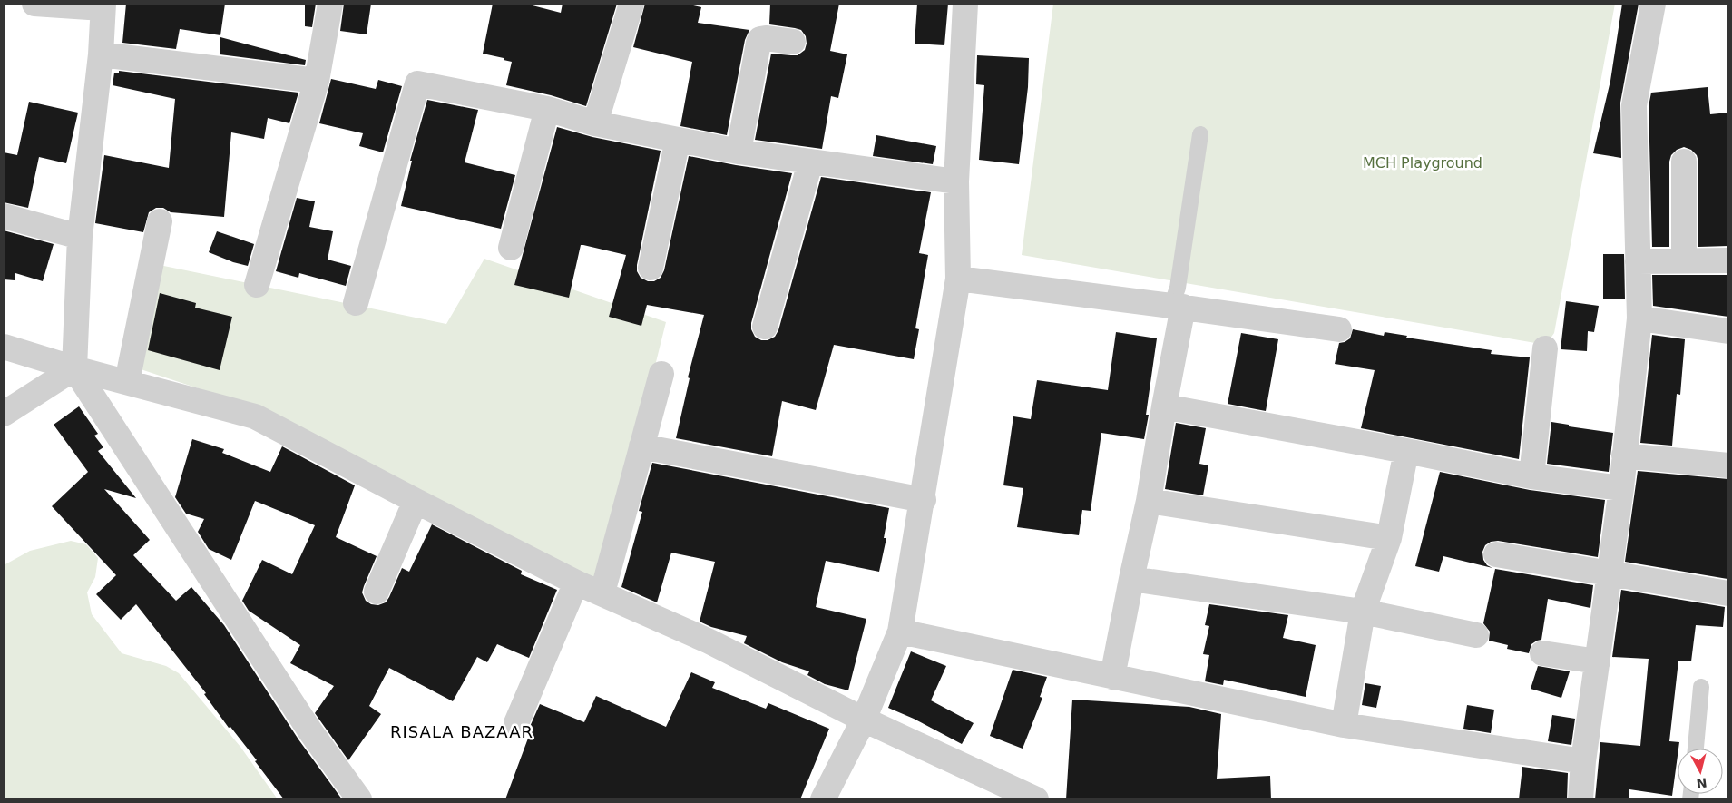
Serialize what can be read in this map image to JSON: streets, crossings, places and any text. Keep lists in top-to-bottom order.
{
  "districts": ["RISALA BAZAAR"],
  "parks": ["MCH Playground"],
  "north": "bottom"
}
